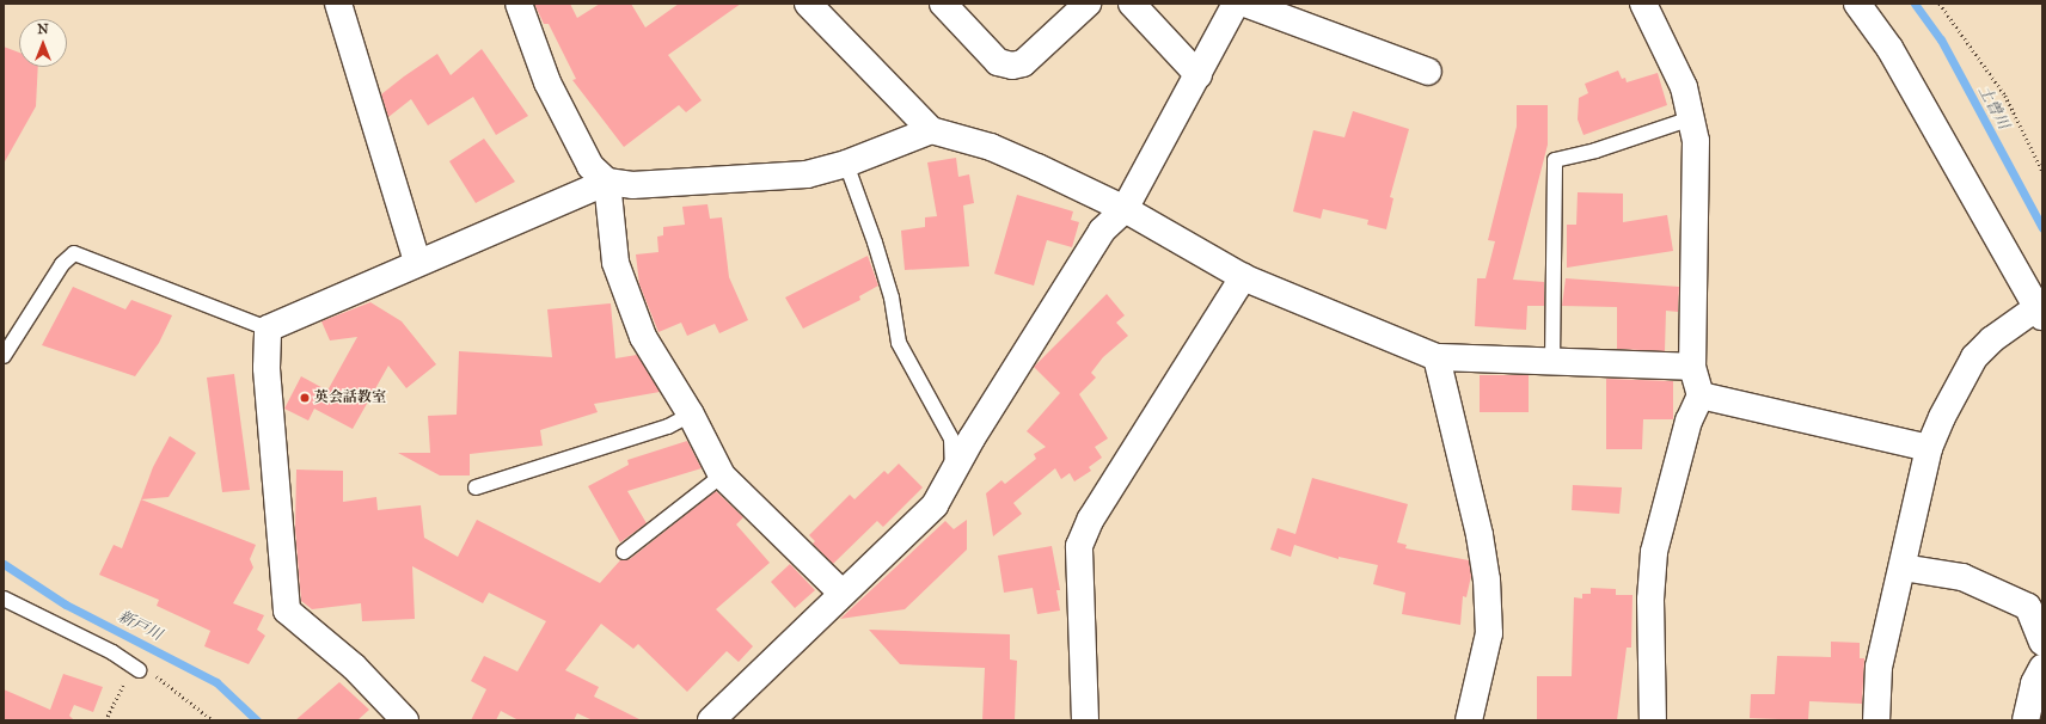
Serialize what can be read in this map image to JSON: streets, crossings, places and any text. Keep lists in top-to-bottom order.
{
  "water": ["土曽川", "新戸川"],
  "places": ["英会話教室"],
  "north": "top"
}
